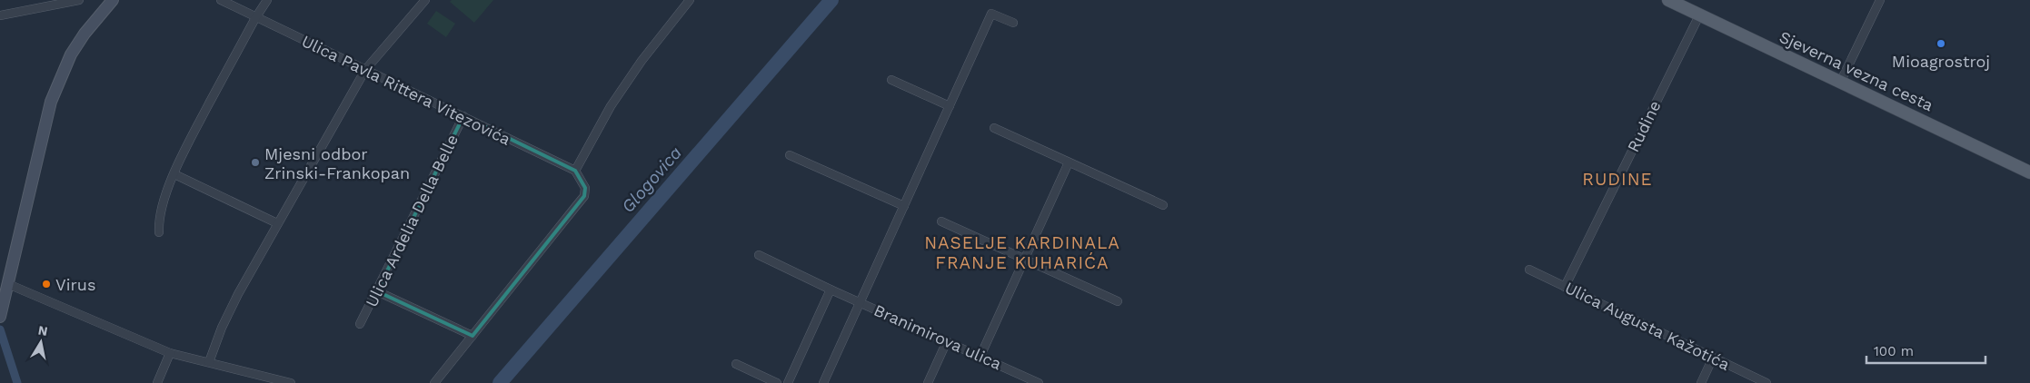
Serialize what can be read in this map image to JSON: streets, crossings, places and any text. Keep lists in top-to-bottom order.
{
  "streets": {
    "main road": ["Sjeverna vezna cesta"],
    "street": [
      "Ulica Pavla Rittera Vitezovića",
      "Rudine",
      "Ulica Ardelia Della Belle",
      "Ulica Augusta Kažotića",
      "Branimirova ulica"
    ]
  },
  "crossings": [
    ["Sjeverna vezna cesta", "Rudine"],
    ["Ulica Pavla Rittera Vitezovića", "Ulica Ardelia Della Belle"],
    ["Rudine", "Ulica Augusta Kažotića"]
  ],
  "districts": ["RUDINE", "NASELJE KARDINALA FRANJE KUHARIĆA"],
  "water": ["Glogovica"],
  "places": ["Mioagrostroj", "Mjesni odbor Zrinski-Frankopan", "Virus"],
  "scale_bar": "100 m",
  "north": "top"
}
